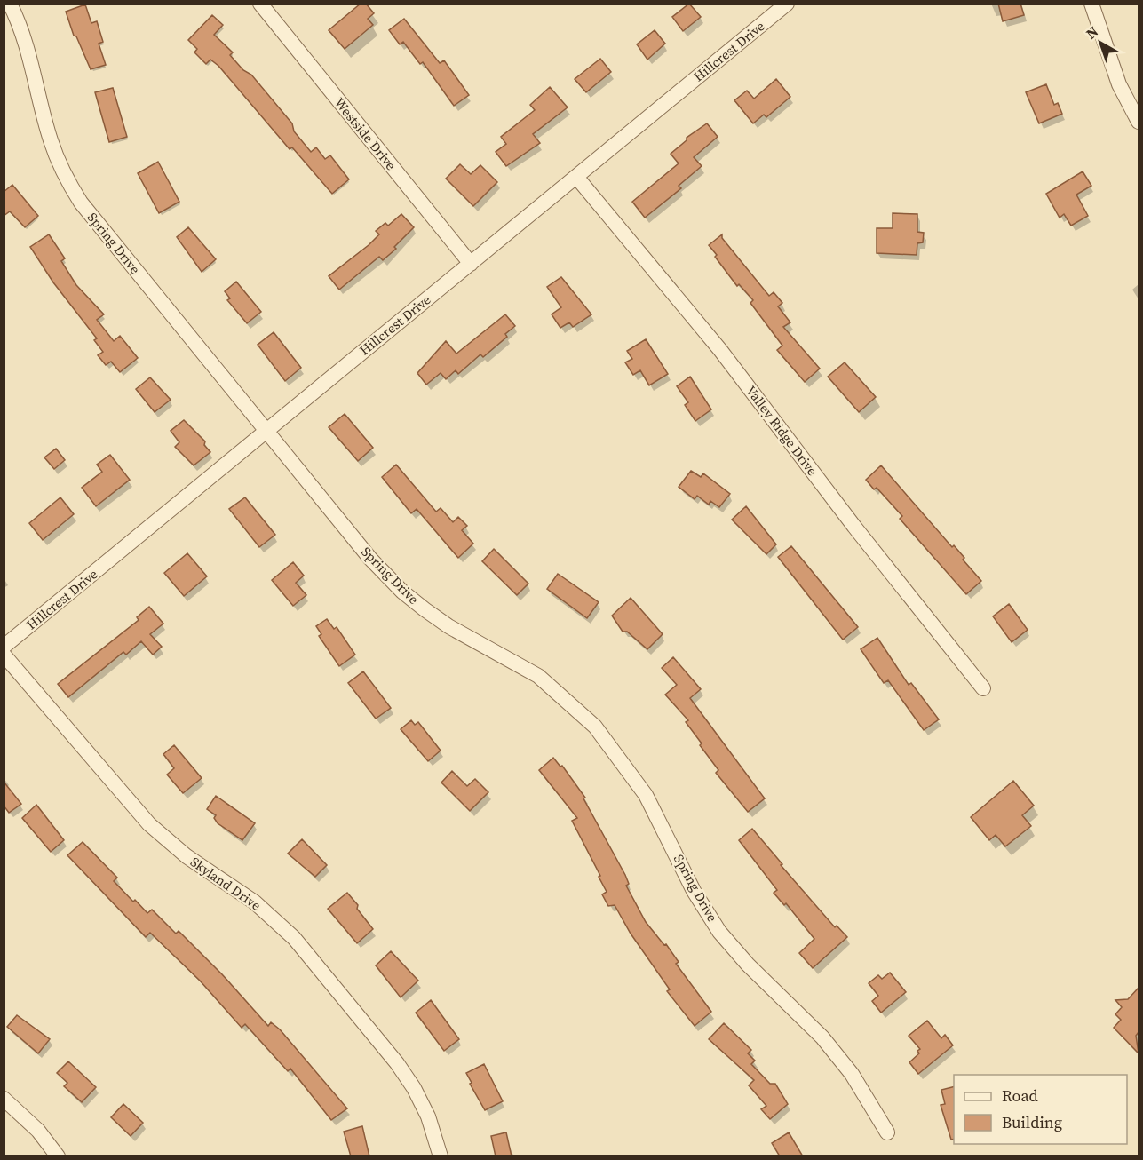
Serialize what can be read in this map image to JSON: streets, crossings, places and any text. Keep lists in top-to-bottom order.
{
  "streets": {
    "street": [
      "Hillcrest Drive",
      "Westside Drive",
      "Spring Drive",
      "Valley Ridge Drive",
      "Skyland Drive"
    ]
  },
  "crossings": [
    ["Hillcrest Drive", "Westside Drive"],
    ["Hillcrest Drive", "Spring Drive"],
    ["Hillcrest Drive", "Valley Ridge Drive"]
  ],
  "legend": ["Road", "Building"],
  "north": "top left"
}
